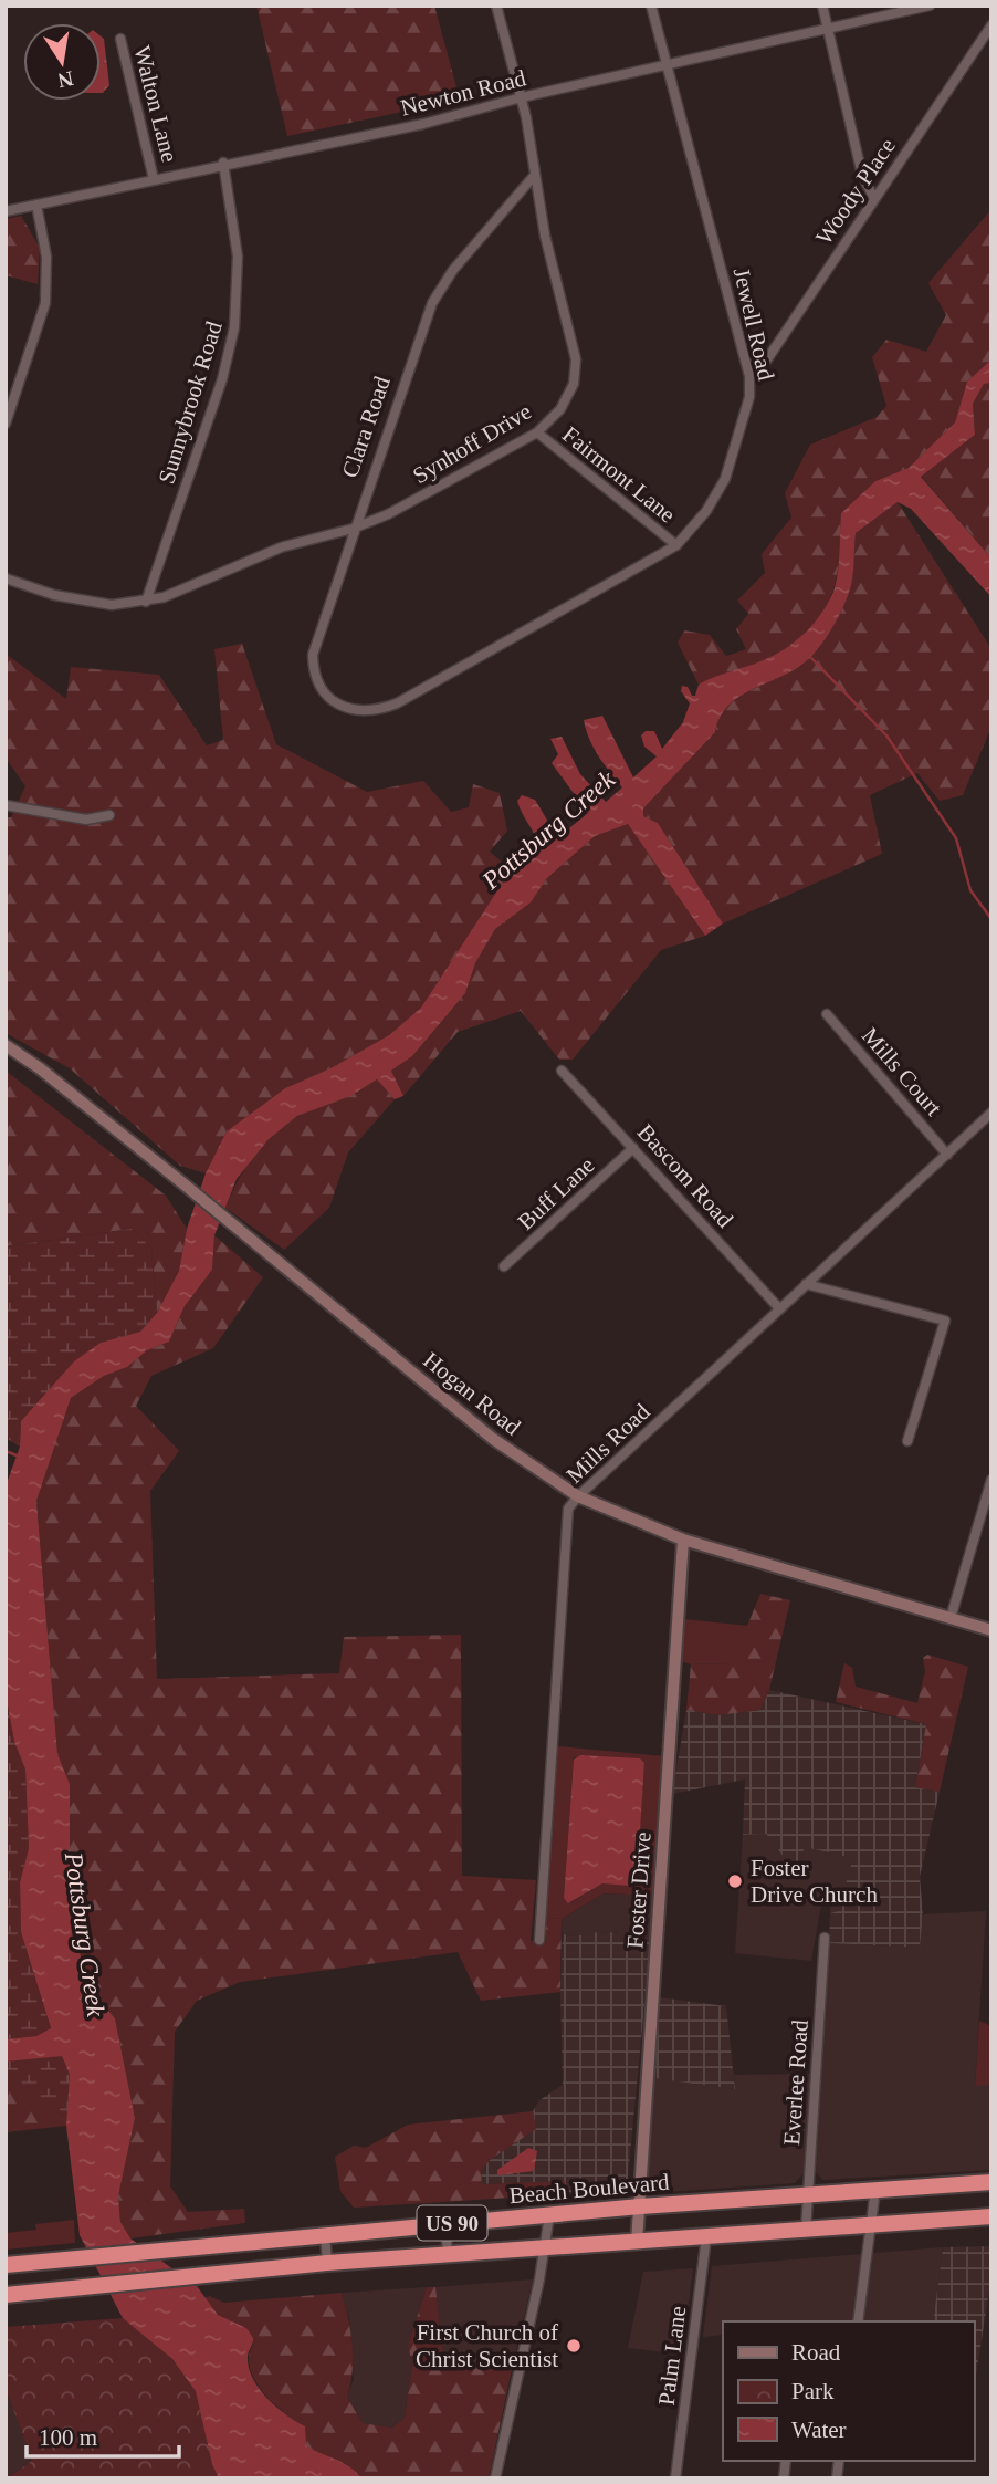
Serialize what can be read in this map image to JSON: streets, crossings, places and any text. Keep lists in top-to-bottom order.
{
  "streets": {
    "highway": ["Beach Boulevard", "US 90"],
    "main road": ["Hogan Road", "Foster Drive"],
    "street": [
      "Newton Road",
      "Walton Lane",
      "Woody Place",
      "Jewell Road",
      "Sunnybrook Road",
      "Clara Road",
      "Synhoff Drive",
      "Fairmont Lane",
      "Mills Court",
      "Bascom Road",
      "Buff Lane",
      "Mills Road",
      "Everlee Road",
      "Palm Lane"
    ]
  },
  "crossings": [
    ["Newton Road", "Walton Lane"],
    ["Newton Road", "Jewell Road"],
    ["Newton Road", "Sunnybrook Road"],
    ["Newton Road", "Synhoff Drive"],
    ["Woody Place", "Jewell Road"],
    ["Jewell Road", "Clara Road"],
    ["Jewell Road", "Fairmont Lane"],
    ["Sunnybrook Road", "Synhoff Drive"],
    ["Clara Road", "Synhoff Drive"],
    ["Synhoff Drive", "Fairmont Lane"],
    ["Mills Court", "Mills Road"],
    ["Bascom Road", "Buff Lane"],
    ["Bascom Road", "Mills Road"],
    ["Hogan Road", "Mills Road"],
    ["Hogan Road", "Foster Drive"],
    ["Foster Drive", "Beach Boulevard"],
    ["Foster Drive", "US 90"],
    ["Everlee Road", "Beach Boulevard"],
    ["Everlee Road", "US 90"],
    ["US 90", "Palm Lane"]
  ],
  "water": ["Pottsburg Creek"],
  "places": ["Foster Drive Church", "First Church of Christ Scientist"],
  "legend": ["Road", "Park", "Water"],
  "scale_bar": "100 m",
  "north": "bottom"
}
